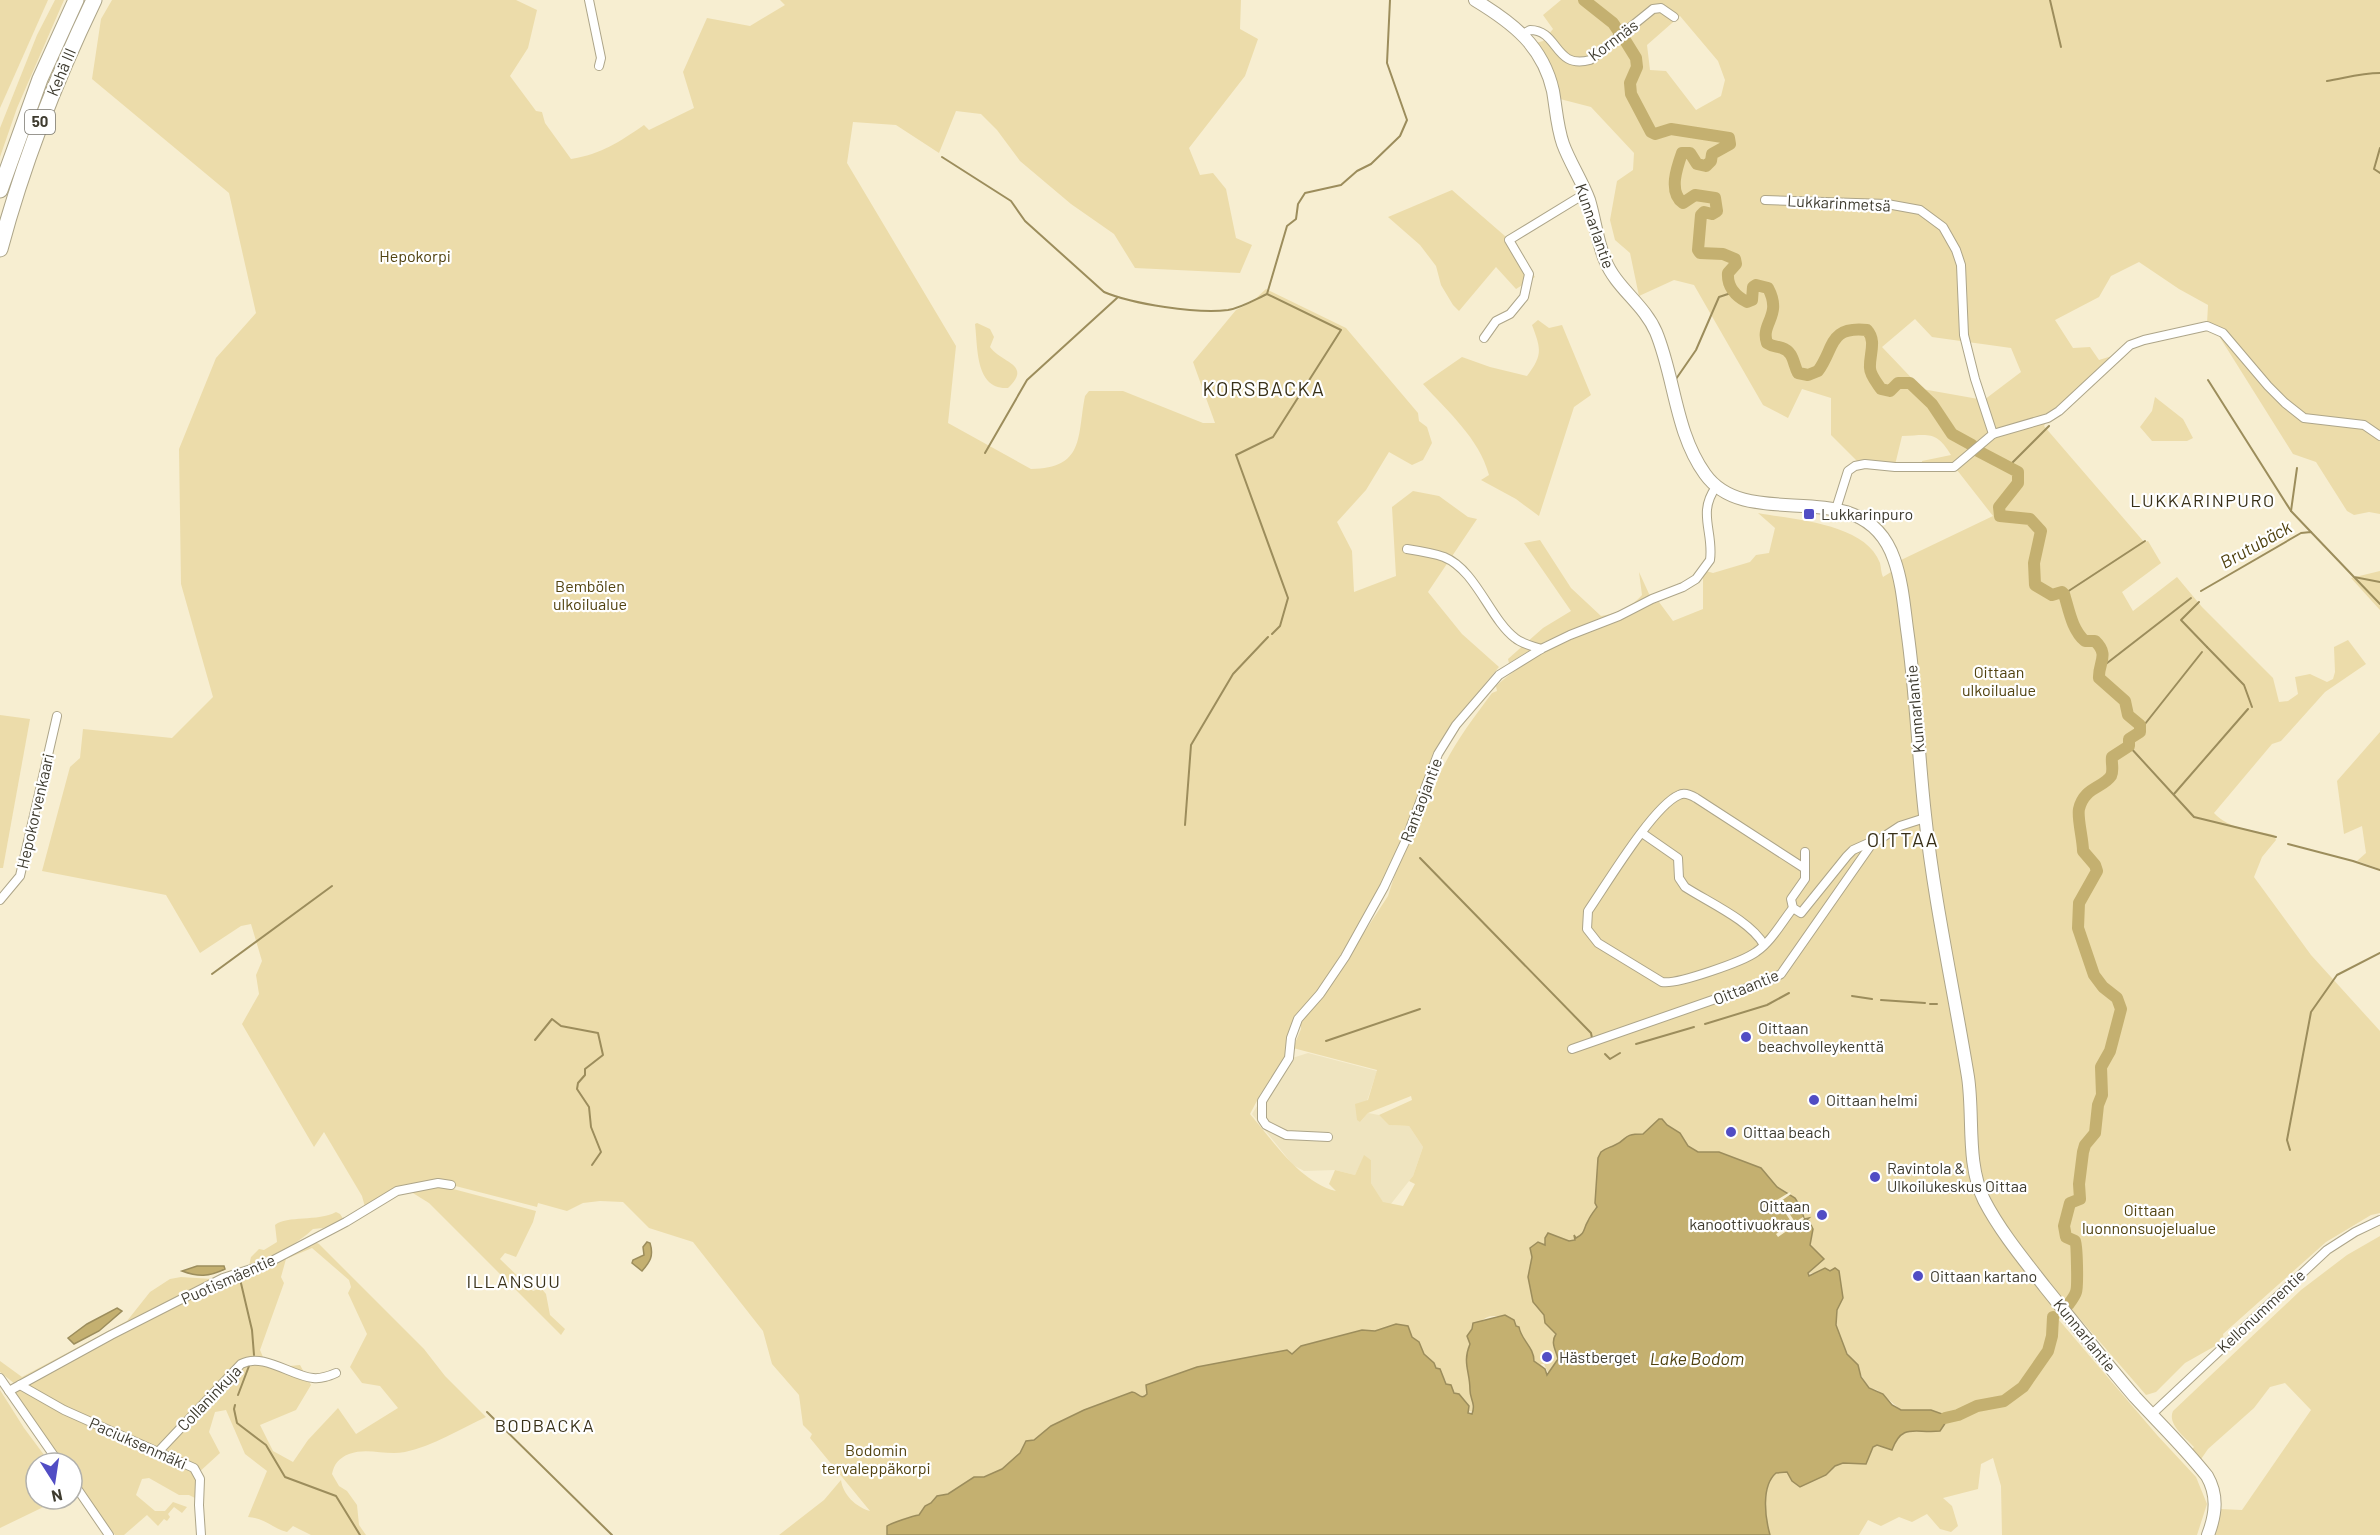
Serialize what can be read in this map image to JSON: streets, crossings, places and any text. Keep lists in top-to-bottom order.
{
  "streets": {
    "highway": ["Kehä III", "50"],
    "main road": ["Kunnarlantie"],
    "street": [
      "Kornnäs",
      "Lukkarinmetsä",
      "Rantaojantie",
      "Hepokorvenkaari",
      "Oittaantie",
      "Puotismäentie",
      "Kellonummentie",
      "Collaninkuja",
      "Paciuksenmäki"
    ]
  },
  "crossings": [
    ["Kornnäs", "Kunnarlantie"],
    ["Kunnarlantie", "Rantaojantie"],
    ["Kunnarlantie", "Oittaantie"],
    ["Kunnarlantie", "Kellonummentie"],
    ["Puotismäentie", "Paciuksenmäki"],
    ["Collaninkuja", "Paciuksenmäki"]
  ],
  "districts": [
    "KORSBACKA",
    "LUKKARINPURO",
    "OITTAA",
    "ILLANSUU",
    "BODBACKA"
  ],
  "water": ["Brutubäck", "Lake Bodom"],
  "parks": [
    "Hepokorpi",
    "Bembölen ulkoilualue",
    "Oittaan ulkoilualue",
    "Oittaan luonnonsuojelualue",
    "Bodomin tervaleppäkorpi"
  ],
  "places": {
    "transit": ["Lukkarinpuro"],
    "other": [
      "Oittaan beachvolleykenttä",
      "Oittaan helmi",
      "Oittaa beach",
      "Ravintola & Ulkoilukeskus Oittaa",
      "Oittaan kanoottivuokraus",
      "Oittaan kartano",
      "Hästberget"
    ]
  },
  "north": "bottom"
}
